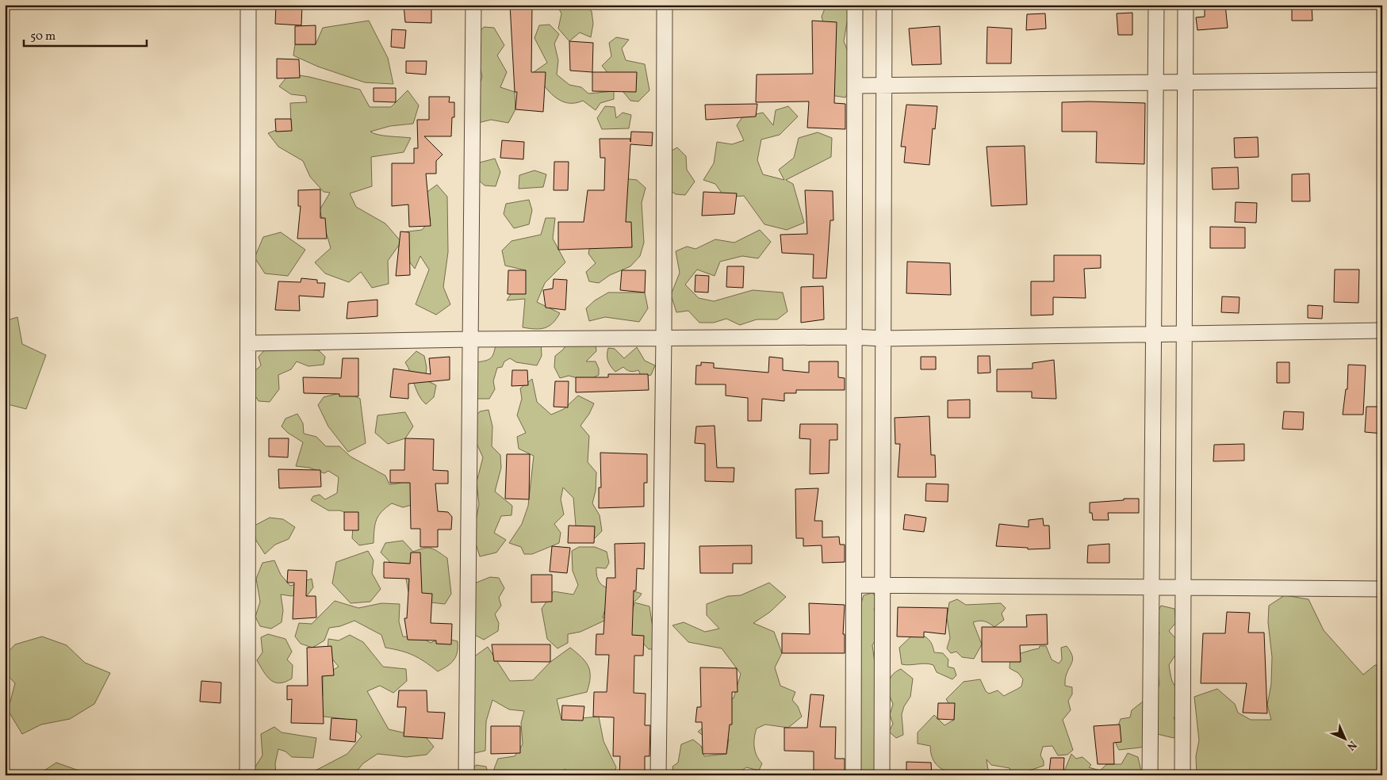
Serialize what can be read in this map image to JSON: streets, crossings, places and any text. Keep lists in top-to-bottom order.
{
  "scale_bar": "50 m",
  "north": "bottom right"
}
